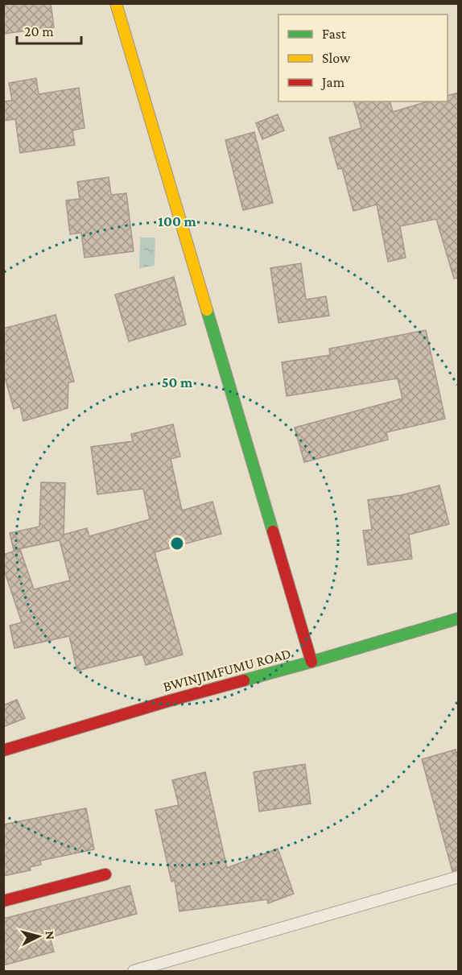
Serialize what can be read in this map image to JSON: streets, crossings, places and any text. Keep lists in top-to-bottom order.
{
  "streets": {
    "street": ["BWINJIMFUMU ROAD"]
  },
  "legend": ["Fast", "Slow", "Jam"],
  "scale_bar": "20 m",
  "north": "right",
  "rings": ["100 m", "50 m"]
}
